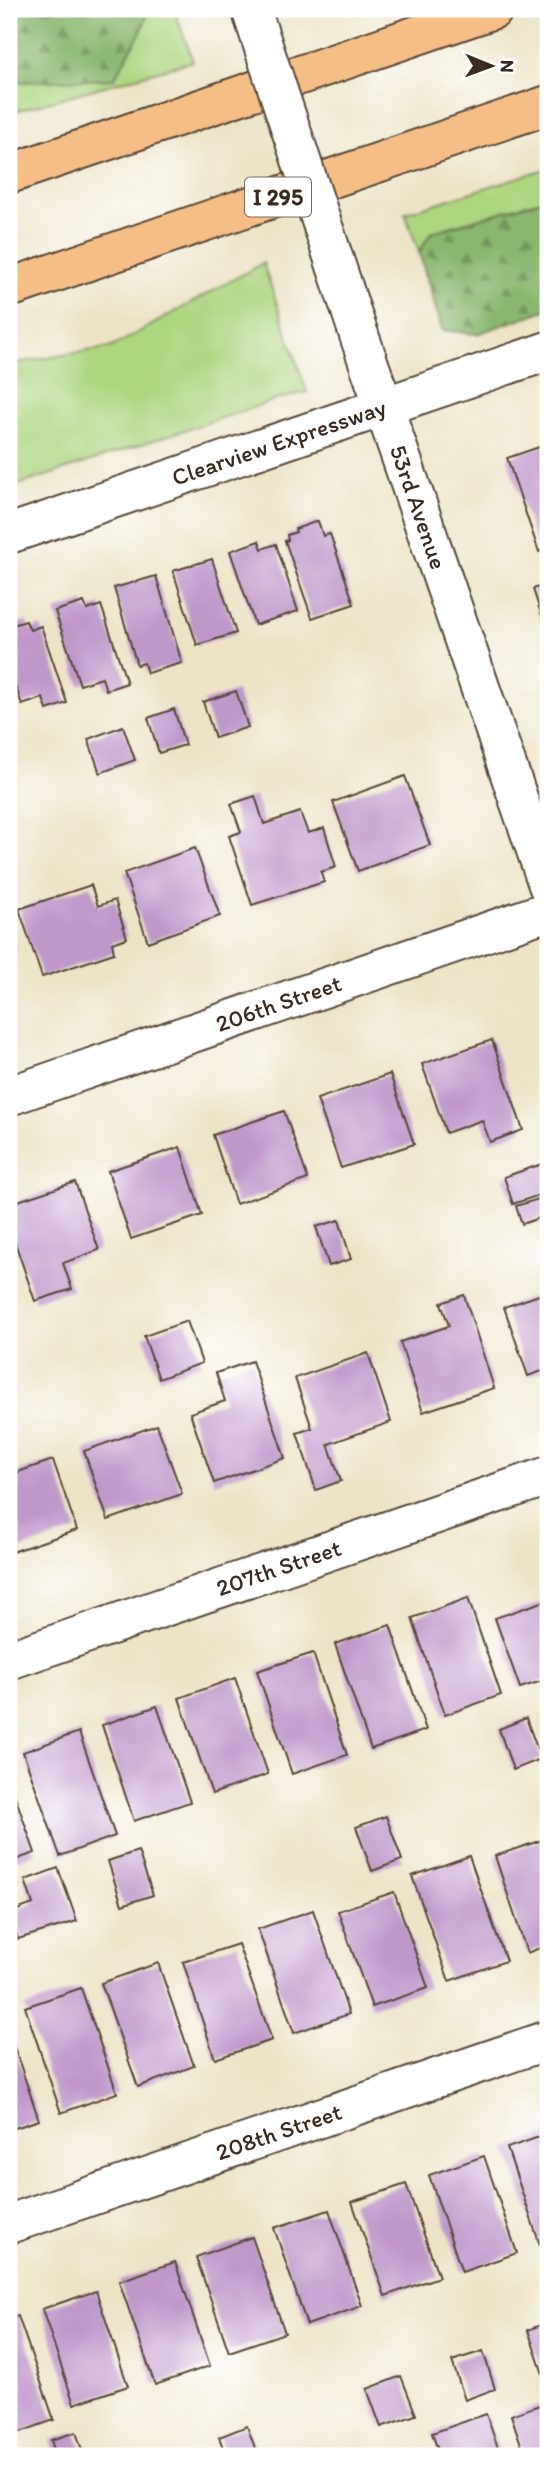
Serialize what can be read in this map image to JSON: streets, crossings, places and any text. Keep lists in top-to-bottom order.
{
  "streets": {
    "highway": ["I 295"],
    "street": [
      "Clearview Expressway",
      "53rd Avenue",
      "206th Street",
      "207th Street",
      "208th Street"
    ]
  },
  "crossings": [
    ["Clearview Expressway", "53rd Avenue"]
  ],
  "north": "right"
}
